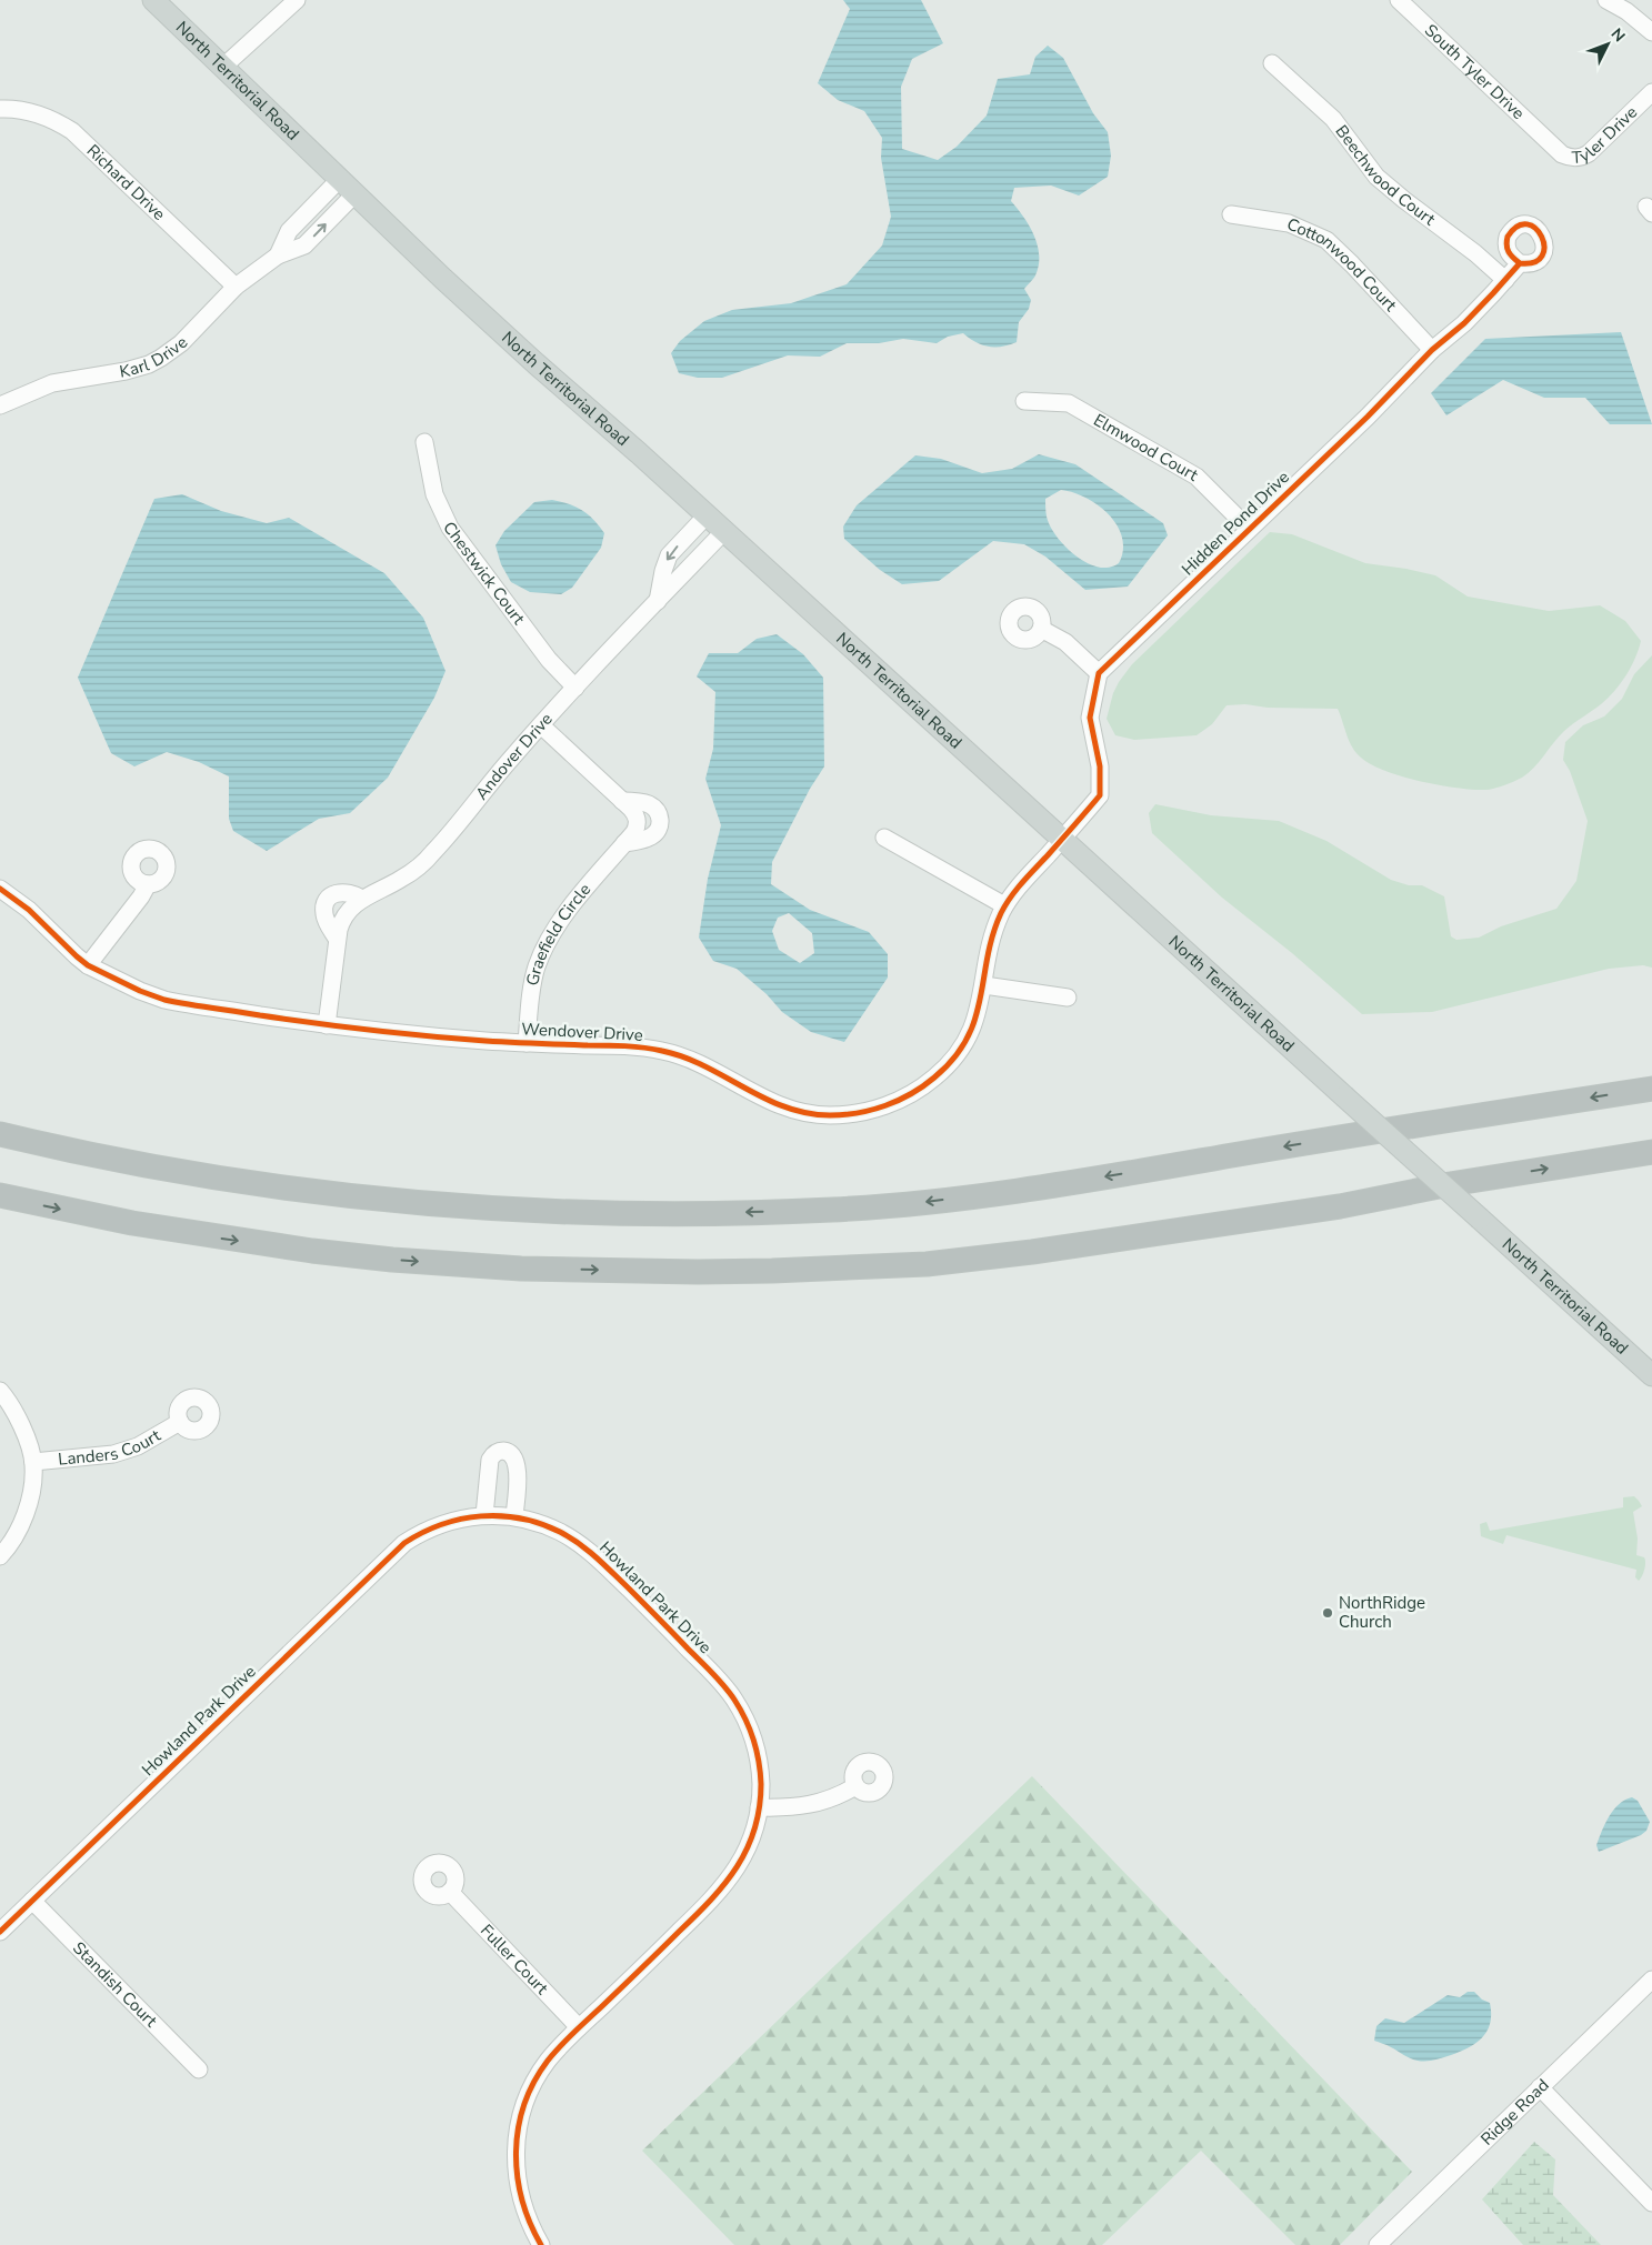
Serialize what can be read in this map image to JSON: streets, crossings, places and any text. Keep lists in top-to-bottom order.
{
  "streets": {
    "main road": ["North Territorial Road"],
    "street": [
      "South Tyler Drive",
      "Tyler Drive",
      "Beechwood Court",
      "Richard Drive",
      "Cottonwood Court",
      "Karl Drive",
      "Elmwood Court",
      "Hidden Pond Drive",
      "Chestwick Court",
      "Andover Drive",
      "Graefield Circle",
      "Wendover Drive",
      "Landers Court",
      "Howland Park Drive",
      "Fuller Court",
      "Standish Court",
      "Ridge Road"
    ]
  },
  "crossings": [
    ["South Tyler Drive", "Tyler Drive"],
    ["North Territorial Road", "Karl Drive"],
    ["North Territorial Road", "Andover Drive"],
    ["North Territorial Road", "Wendover Drive"],
    ["Beechwood Court", "Hidden Pond Drive"],
    ["Richard Drive", "Karl Drive"],
    ["Cottonwood Court", "Hidden Pond Drive"],
    ["Elmwood Court", "Hidden Pond Drive"],
    ["Chestwick Court", "Andover Drive"],
    ["Andover Drive", "Graefield Circle"],
    ["Andover Drive", "Wendover Drive"],
    ["Graefield Circle", "Wendover Drive"],
    ["Howland Park Drive", "Fuller Court"],
    ["Howland Park Drive", "Standish Court"]
  ],
  "places": ["NorthRidge Church"],
  "north": "top right"
}
